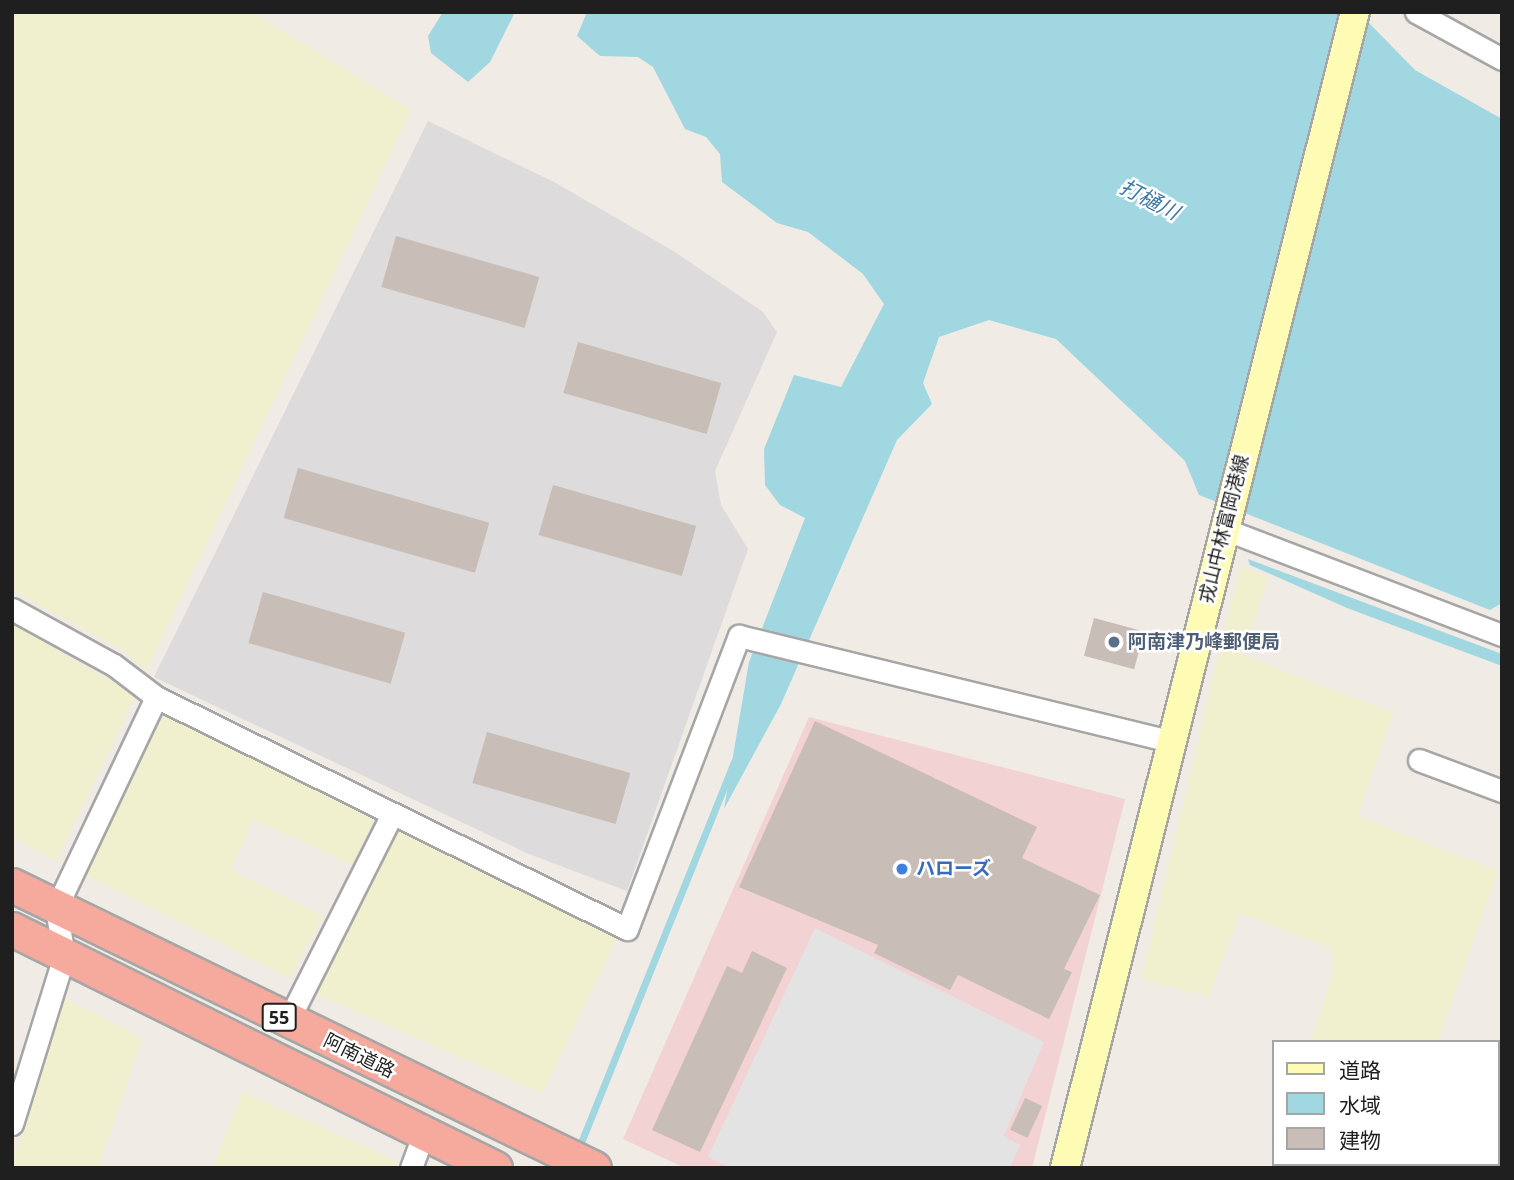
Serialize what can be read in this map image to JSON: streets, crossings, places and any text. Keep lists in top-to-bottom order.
{
  "streets": {
    "highway": ["55", "阿南道路"],
    "main road": ["戎山中林富岡港線"]
  },
  "water": ["打樋川"],
  "places": ["阿南津乃峰郵便局", "ハローズ"],
  "legend": ["道路", "水域", "建物"]
}
